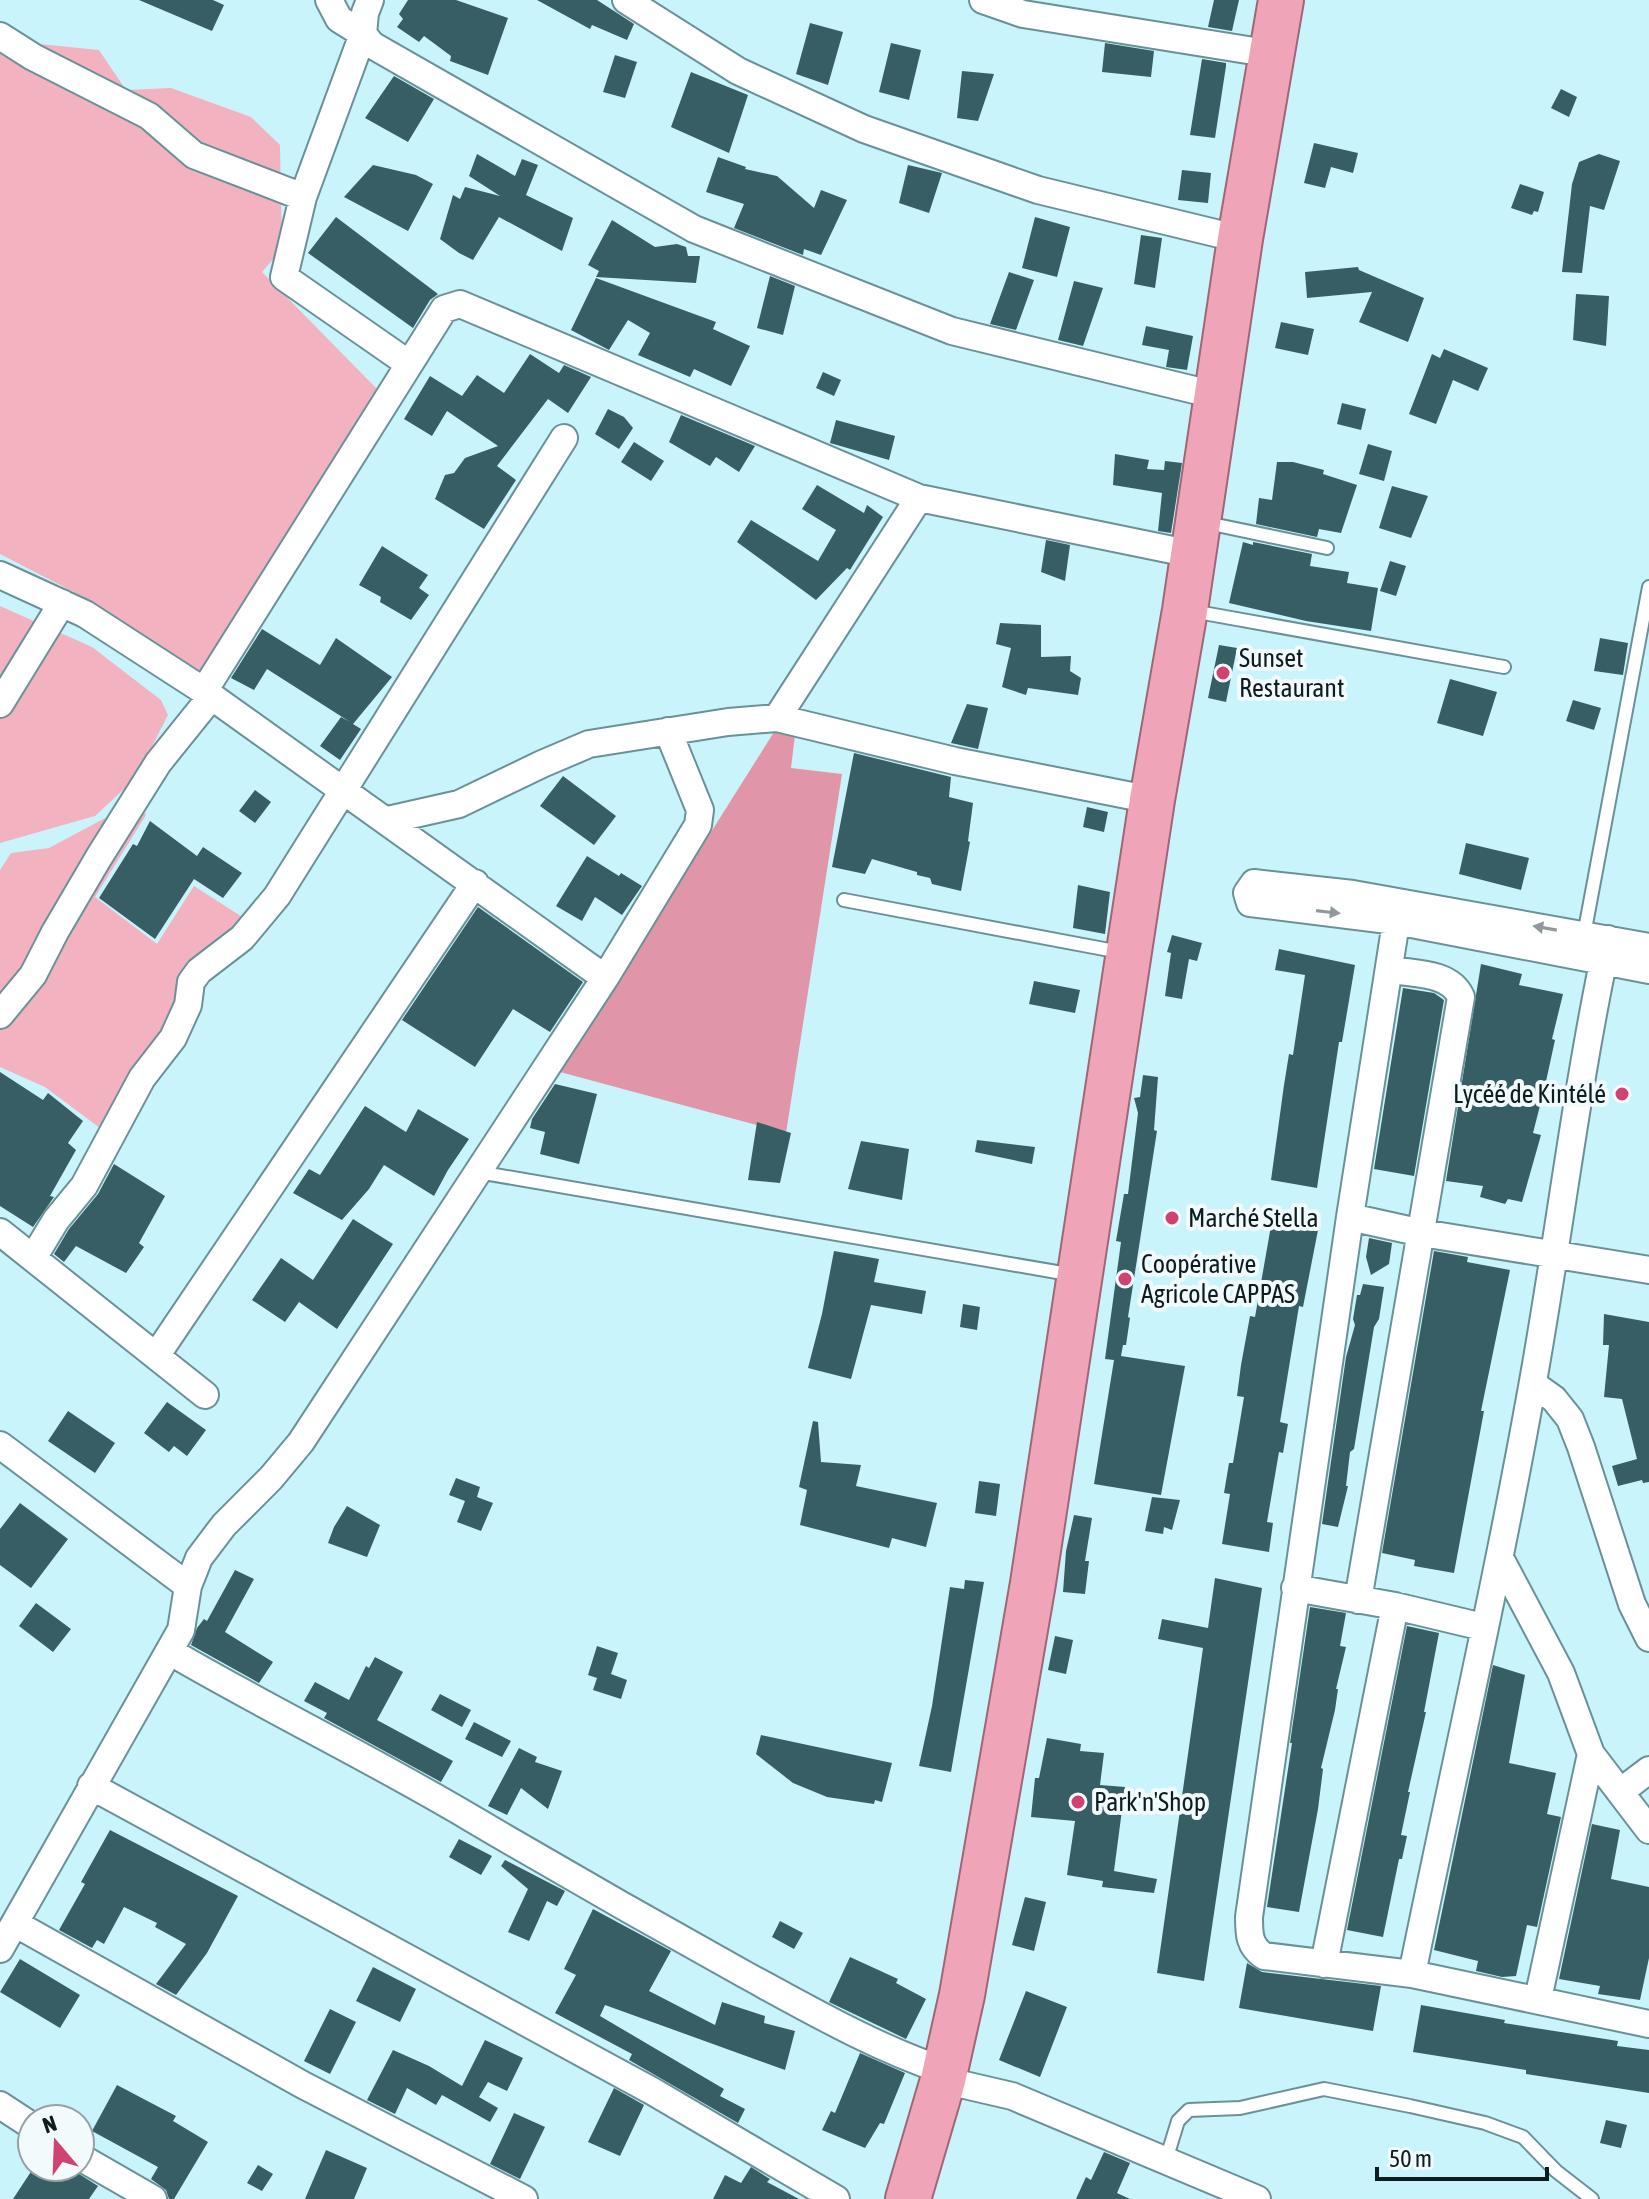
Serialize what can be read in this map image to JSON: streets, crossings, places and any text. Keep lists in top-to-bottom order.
{
  "places": [
    "Sunset Restaurant",
    "Lycéé de Kintélé",
    "Marché Stella",
    "Coopérative Agricole CAPPAS",
    "Park'n'Shop"
  ],
  "scale_bar": "50 m",
  "north": "top"
}
